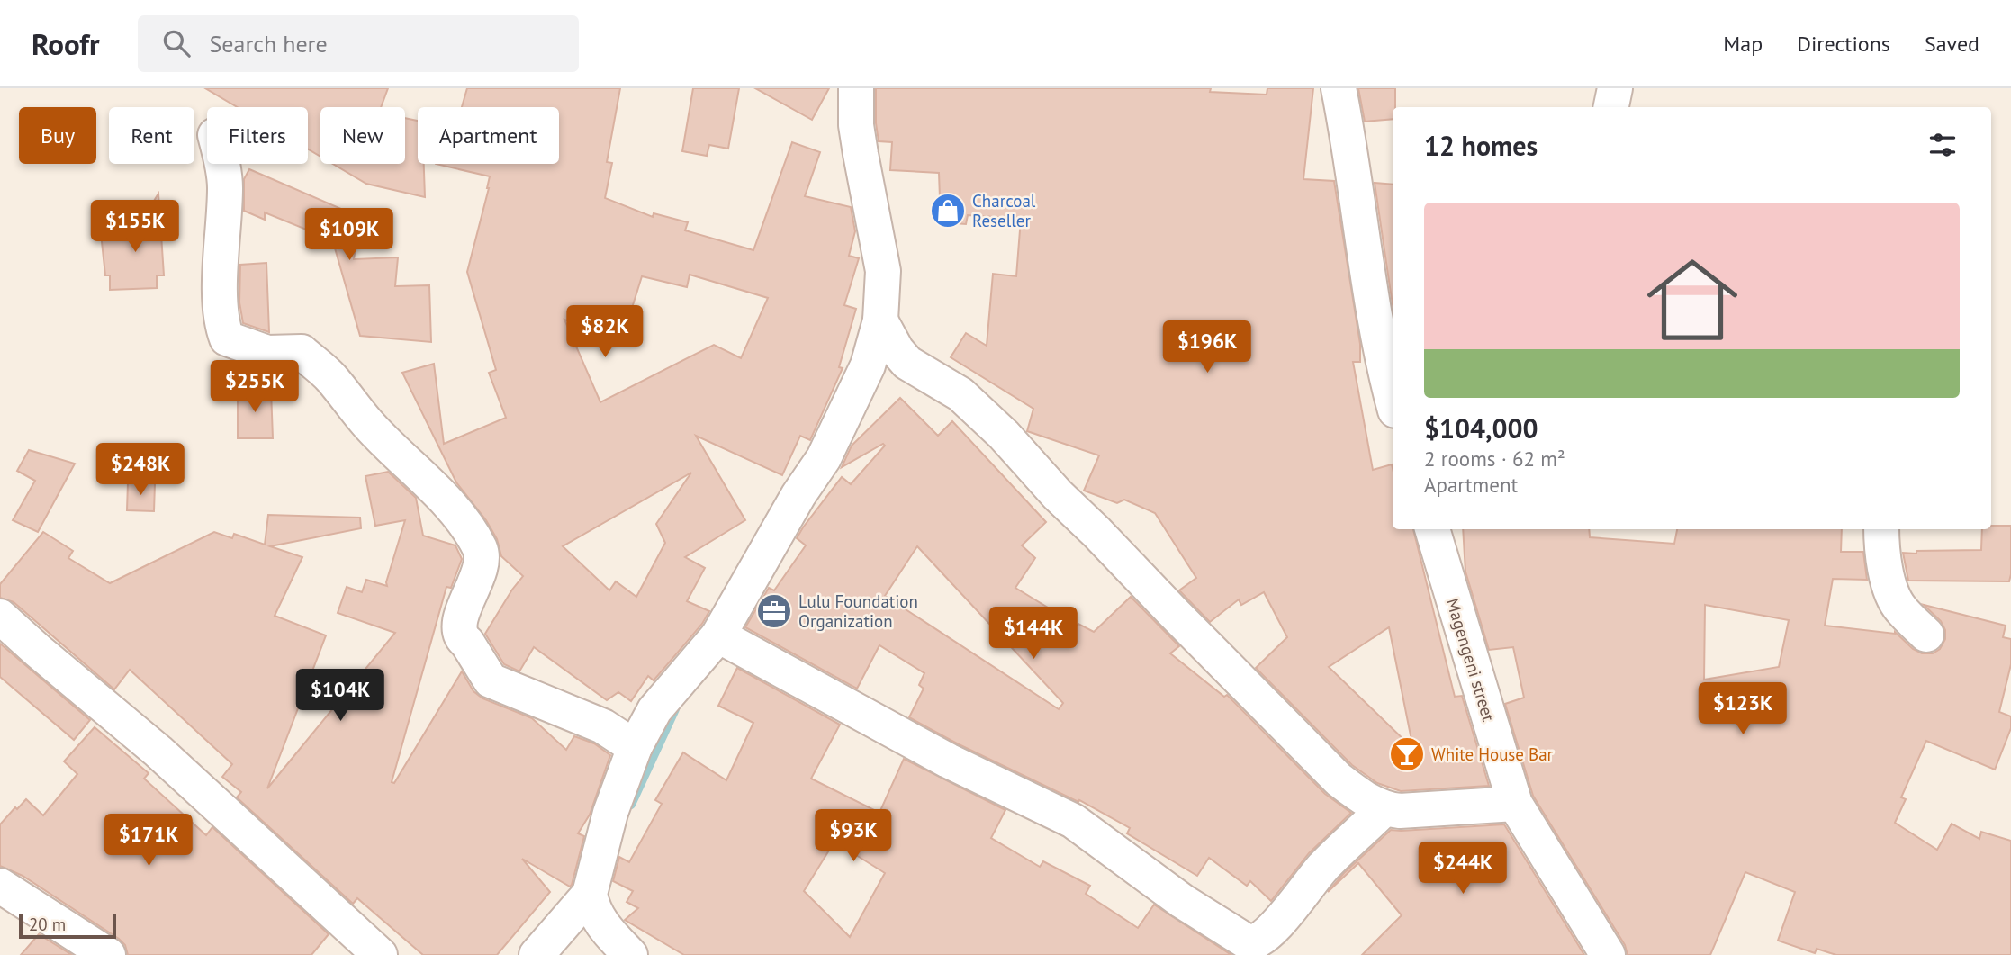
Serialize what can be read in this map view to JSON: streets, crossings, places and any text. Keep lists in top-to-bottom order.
{
  "streets": {
    "street": ["Magengeni street"]
  },
  "places": {
    "shop": ["Charcoal Reseller"],
    "office": ["Lulu Foundation Organization"],
    "bar": ["White House Bar"]
  },
  "scale_bar": "20 m",
  "page": {
    "header": "Roofr",
    "search": "Search here",
    "nav": ["Map", "Directions", "Saved"],
    "chip": [
      "Buy",
      "Rent",
      "Filters",
      "New",
      "Apartment"
    ],
    "heading": "12 homes",
    "list": [
      {
        "name": "$104,000",
        "note": "2 rooms · 62 m² · Apartment"
      }
    ],
    "price": [
      "$155K",
      "$109K",
      "$82K",
      "$196K",
      "$255K",
      "$248K",
      "$144K",
      "$104K",
      "$123K",
      "$93K",
      "$171K",
      "$244K"
    ],
    "scale": "20 m"
  }
}
